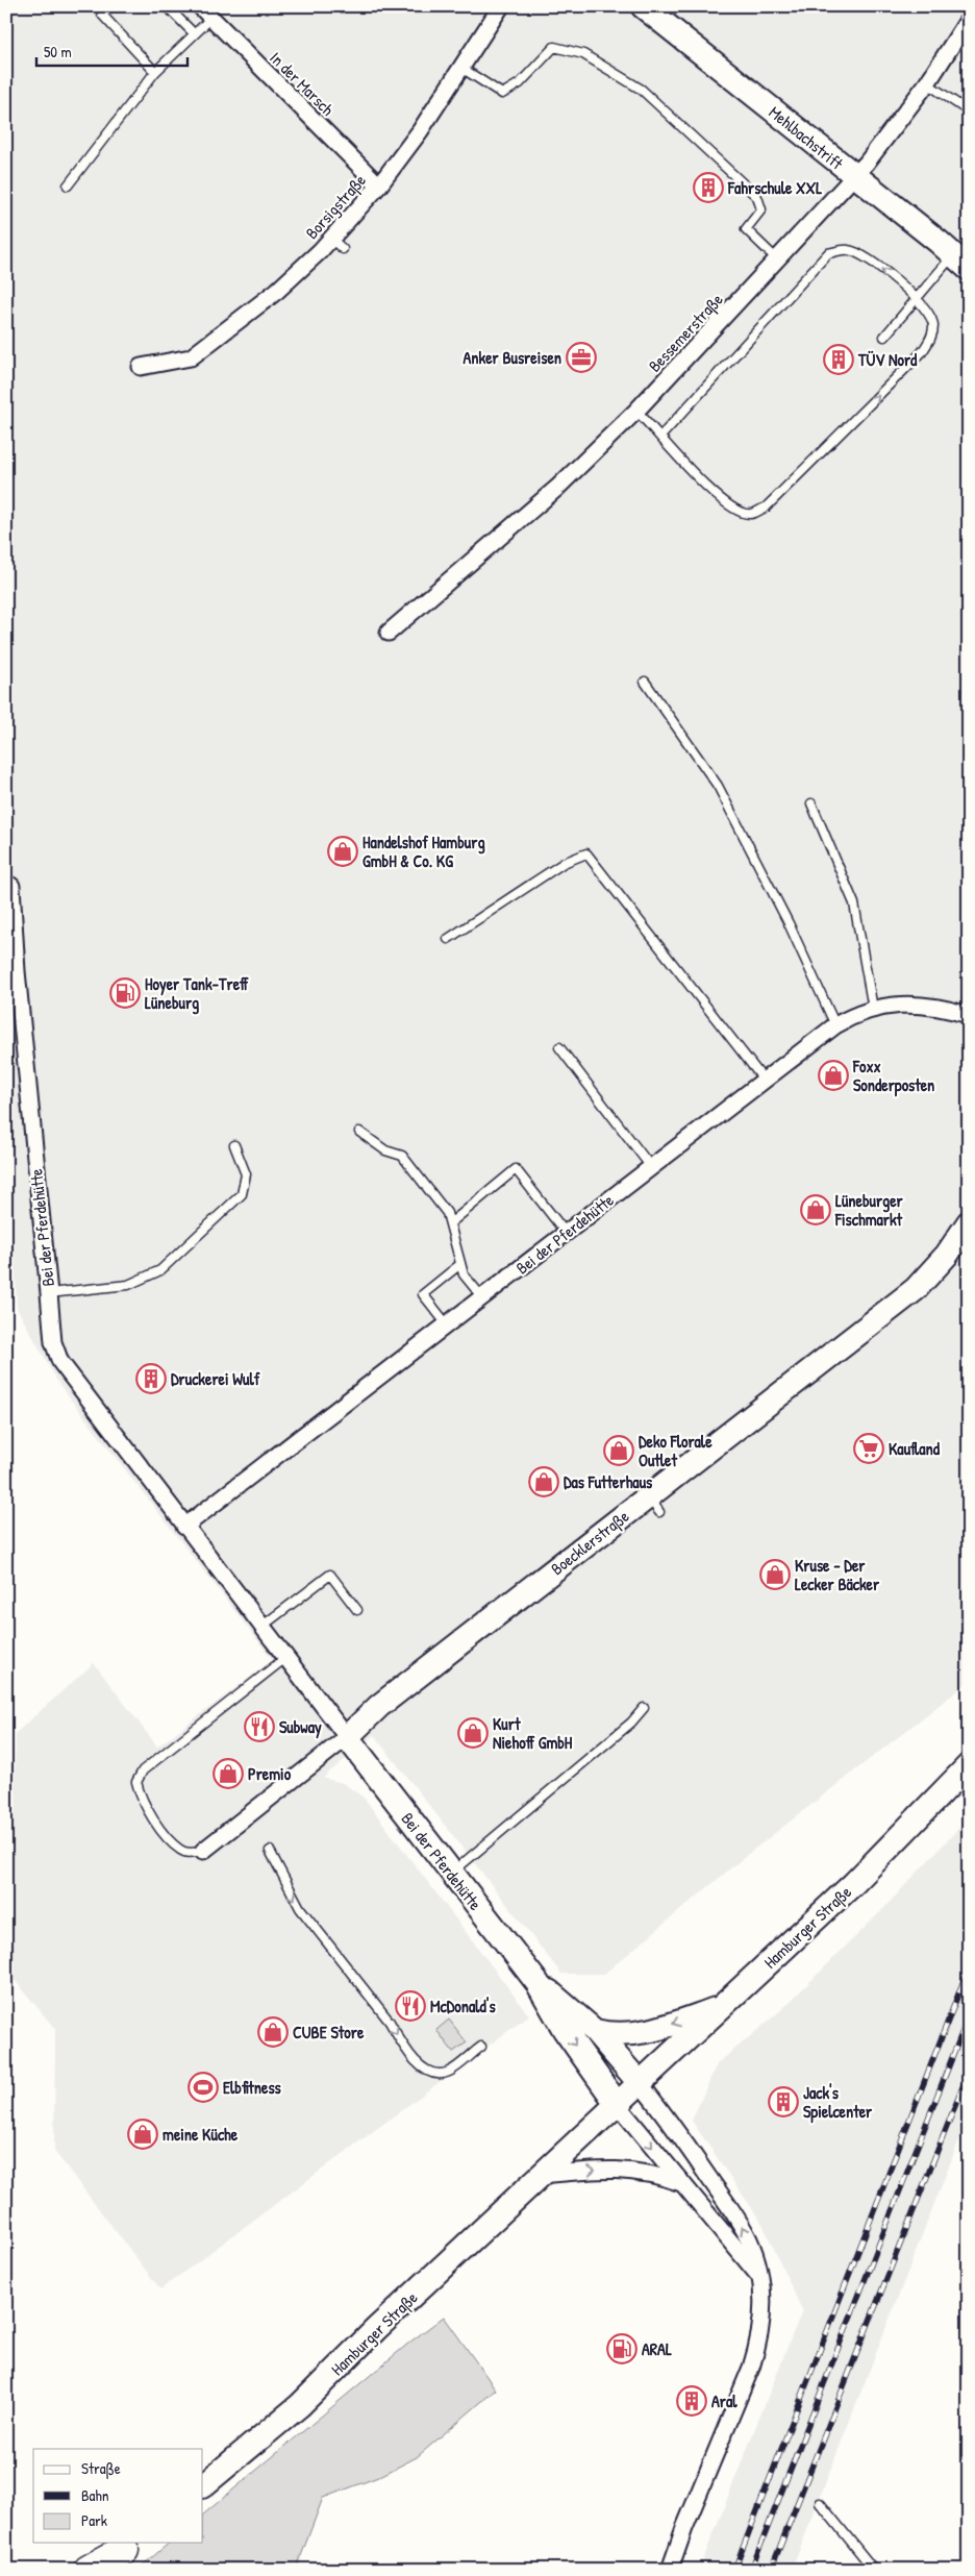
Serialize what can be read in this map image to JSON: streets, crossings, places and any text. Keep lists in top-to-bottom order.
{
  "streets": {
    "street": [
      "In der Marsch",
      "Mehlbachstrift",
      "Borsigstraße",
      "Bessemerstraße",
      "Bei der Pferdehütte",
      "Boecklerstraße",
      "Hamburger Straße"
    ]
  },
  "crossings": [
    ["In der Marsch", "Borsigstraße"],
    ["Mehlbachstrift", "Bessemerstraße"],
    ["Bei der Pferdehütte", "Boecklerstraße"],
    ["Bei der Pferdehütte", "Hamburger Straße"]
  ],
  "places": {
    "building": [
      "Fahrschule XXL",
      "TÜV Nord",
      "Druckerei Wulf",
      "Jack's Spielcenter",
      "Aral"
    ],
    "office": ["Anker Busreisen"],
    "shop": [
      "Handelshof Hamburg GmbH & Co. KG",
      "Foxx Sonderposten",
      "Lüneburger Fischmarkt",
      "Deko Florale Outlet",
      "Das Futterhaus",
      "Kruse - Der Lecker Bäcker",
      "Kurt Niehoff GmbH",
      "Premio",
      "CUBE Store",
      "meine Küche"
    ],
    "fuel station": ["Hoyer Tank-Treff Lüneburg", "ARAL"],
    "supermarket": ["Kaufland"],
    "restaurant": ["Subway", "McDonald's"],
    "sports": ["Elbfitness"]
  },
  "legend": ["Straße", "Bahn", "Park"],
  "scale_bar": "50 m"
}
